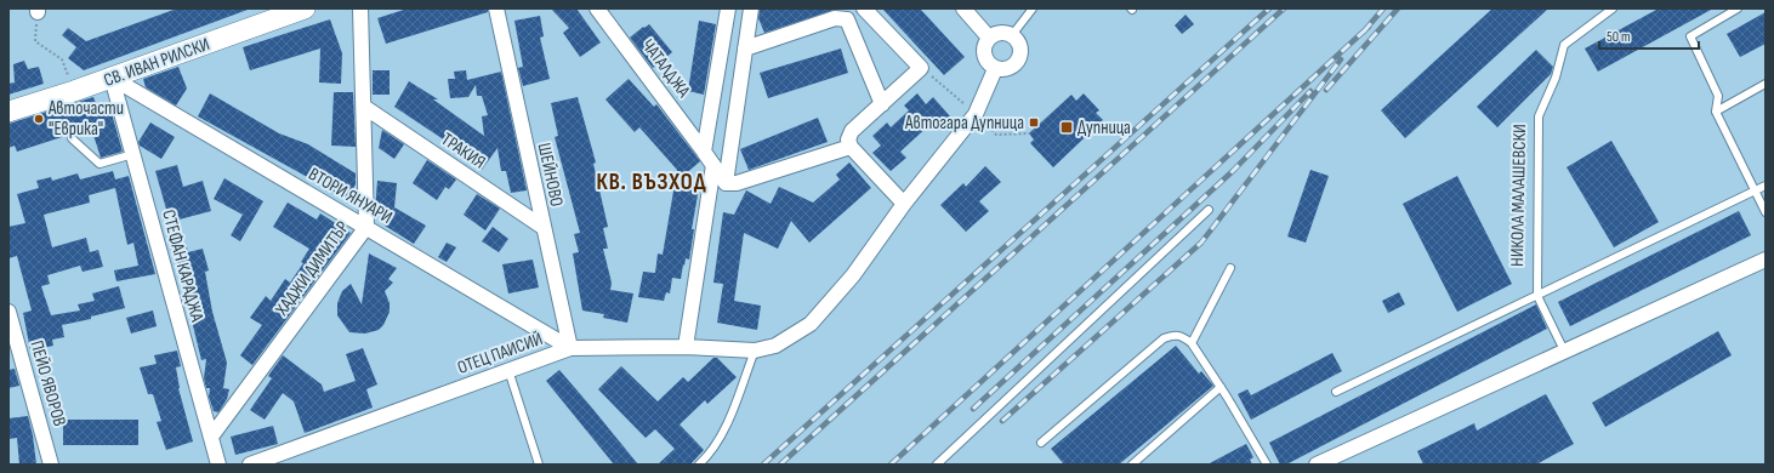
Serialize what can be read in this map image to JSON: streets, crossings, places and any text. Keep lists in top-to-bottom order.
{
  "streets": {
    "street": [
      "СВ. ИВАН РИЛСКИ",
      "ЧАТАЛДЖА",
      "ТРАКИЯ",
      "ШЕЙНОВО",
      "ВТОРИ ЯНУАРИ",
      "СТЕФАН КАРАДЖА",
      "ХАДЖИ ДИМИТЪР",
      "ОТЕЦ ПАИСИЙ",
      "ПЕЙО ЯВОРОВ"
    ],
    "lane": ["НИКОЛА МАЛАШЕВСКИ"]
  },
  "crossings": [
    ["СВ. ИВАН РИЛСКИ", "ВТОРИ ЯНУАРИ"],
    ["СВ. ИВАН РИЛСКИ", "СТЕФАН КАРАДЖА"],
    ["ТРАКИЯ", "ШЕЙНОВО"],
    ["ТРАКИЯ", "ХАДЖИ ДИМИТЪР"],
    ["ШЕЙНОВО", "ВТОРИ ЯНУАРИ"],
    ["ШЕЙНОВО", "ОТЕЦ ПАИСИЙ"],
    ["ВТОРИ ЯНУАРИ", "СТЕФАН КАРАДЖА"],
    ["ВТОРИ ЯНУАРИ", "ХАДЖИ ДИМИТЪР"],
    ["ВТОРИ ЯНУАРИ", "ОТЕЦ ПАИСИЙ"],
    ["СТЕФАН КАРАДЖА", "ХАДЖИ ДИМИТЪР"]
  ],
  "districts": ["КВ. ВЪЗХОД"],
  "places": {
    "other": ["Авточасти \"Еврика\""],
    "transit": ["Автогара Дупница", "Дупница"]
  },
  "scale_bar": "50 m"
}
